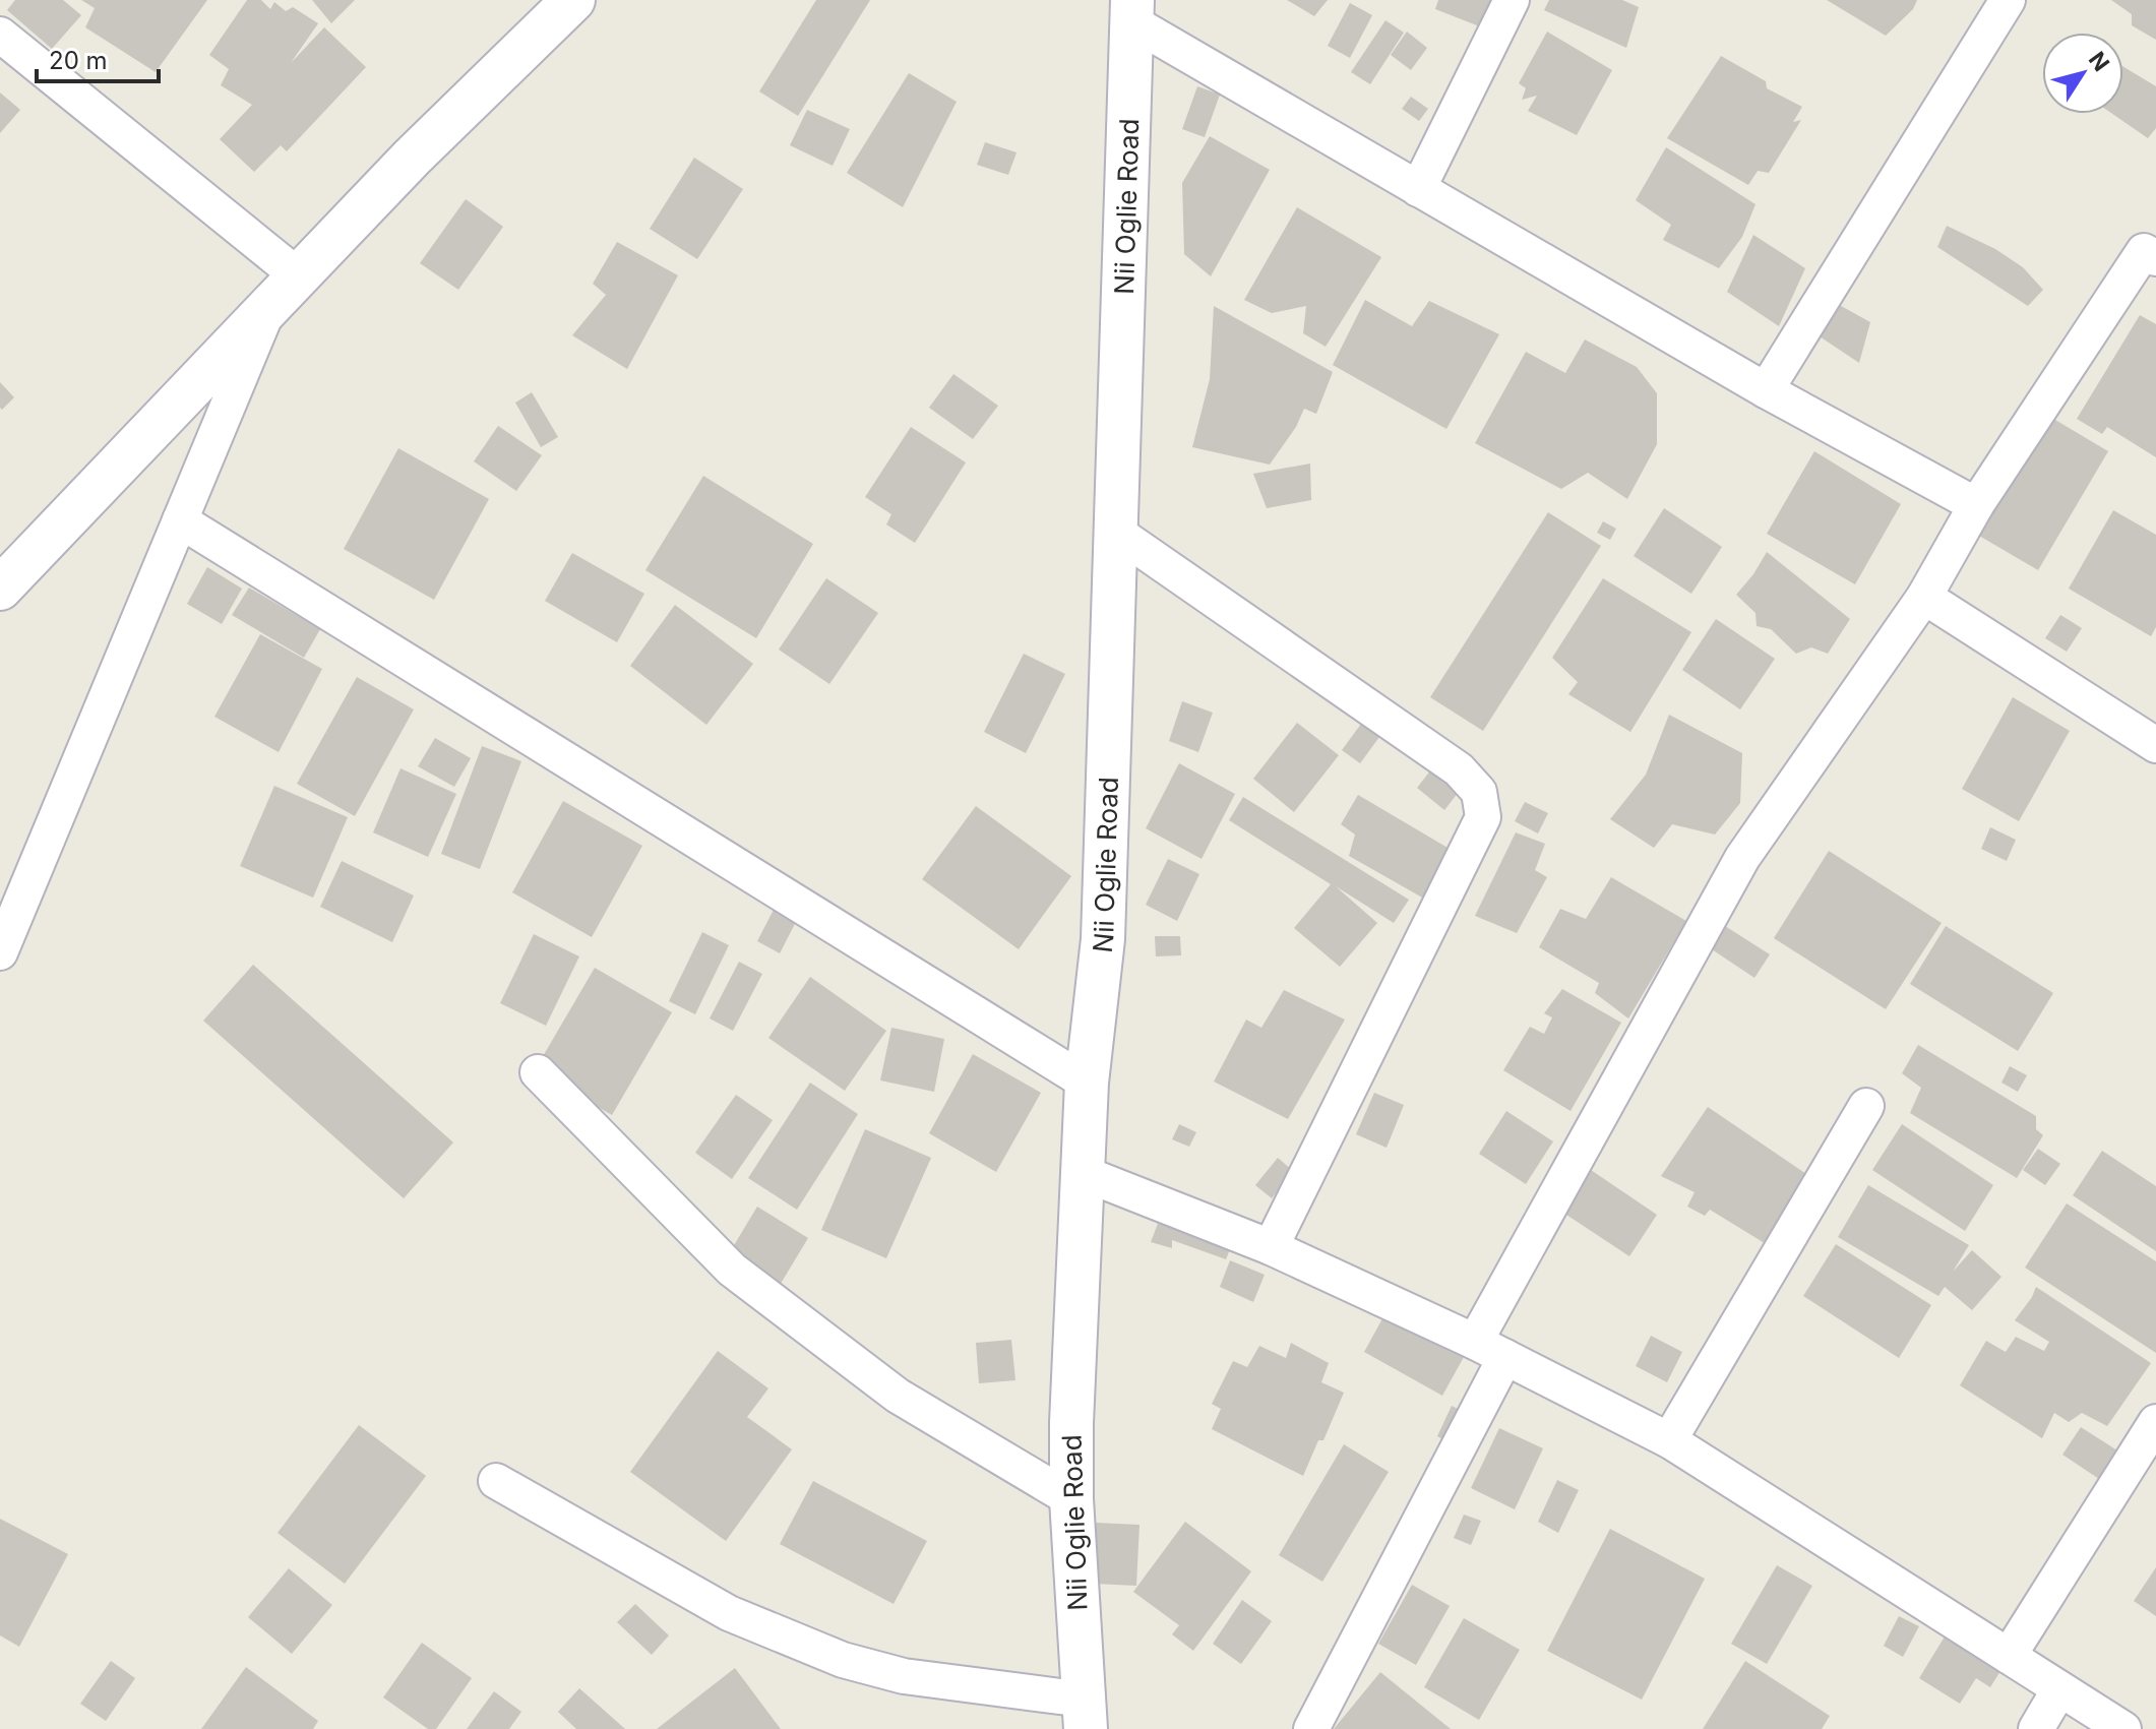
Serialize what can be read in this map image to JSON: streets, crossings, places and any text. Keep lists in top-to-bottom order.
{
  "streets": {
    "street": ["Nii Oglie Road"]
  },
  "scale_bar": "20 m",
  "north": "top right"
}
